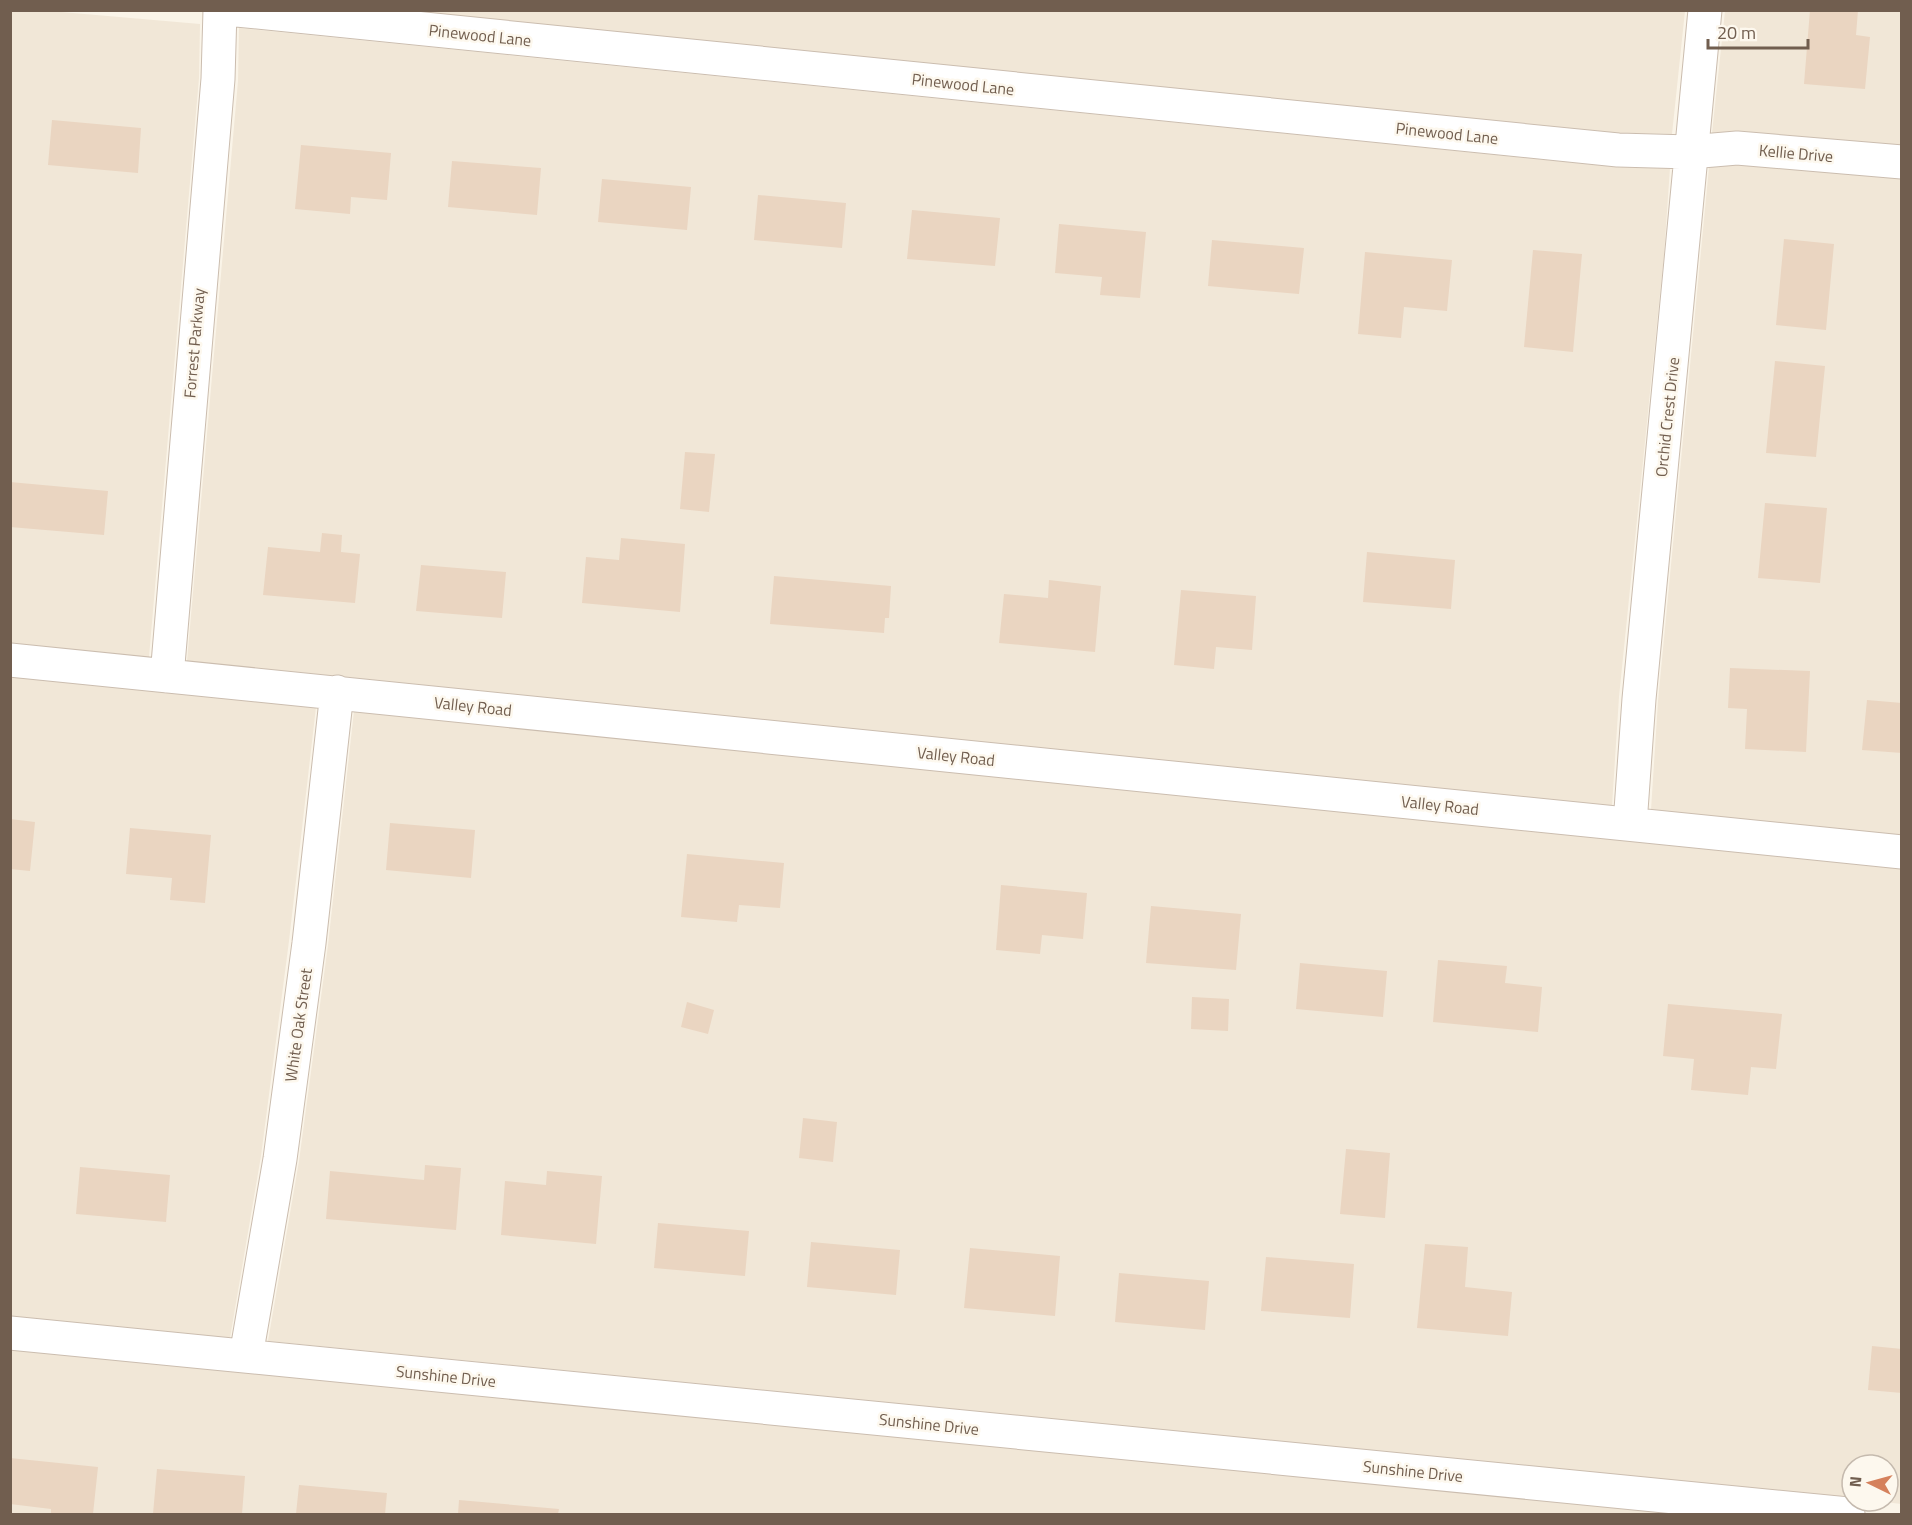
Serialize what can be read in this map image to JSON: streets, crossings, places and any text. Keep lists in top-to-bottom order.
{
  "streets": {
    "street": [
      "Pinewood Lane",
      "Kellie Drive",
      "Forrest Parkway",
      "Orchid Crest Drive",
      "Valley Road",
      "White Oak Street",
      "Sunshine Drive"
    ]
  },
  "crossings": [
    ["Pinewood Lane", "Kellie Drive"],
    ["Pinewood Lane", "Orchid Crest Drive"],
    ["Kellie Drive", "Orchid Crest Drive"],
    ["Forrest Parkway", "Valley Road"],
    ["Orchid Crest Drive", "Valley Road"],
    ["Valley Road", "White Oak Street"],
    ["White Oak Street", "Sunshine Drive"]
  ],
  "scale_bar": "20 m",
  "north": "left"
}
